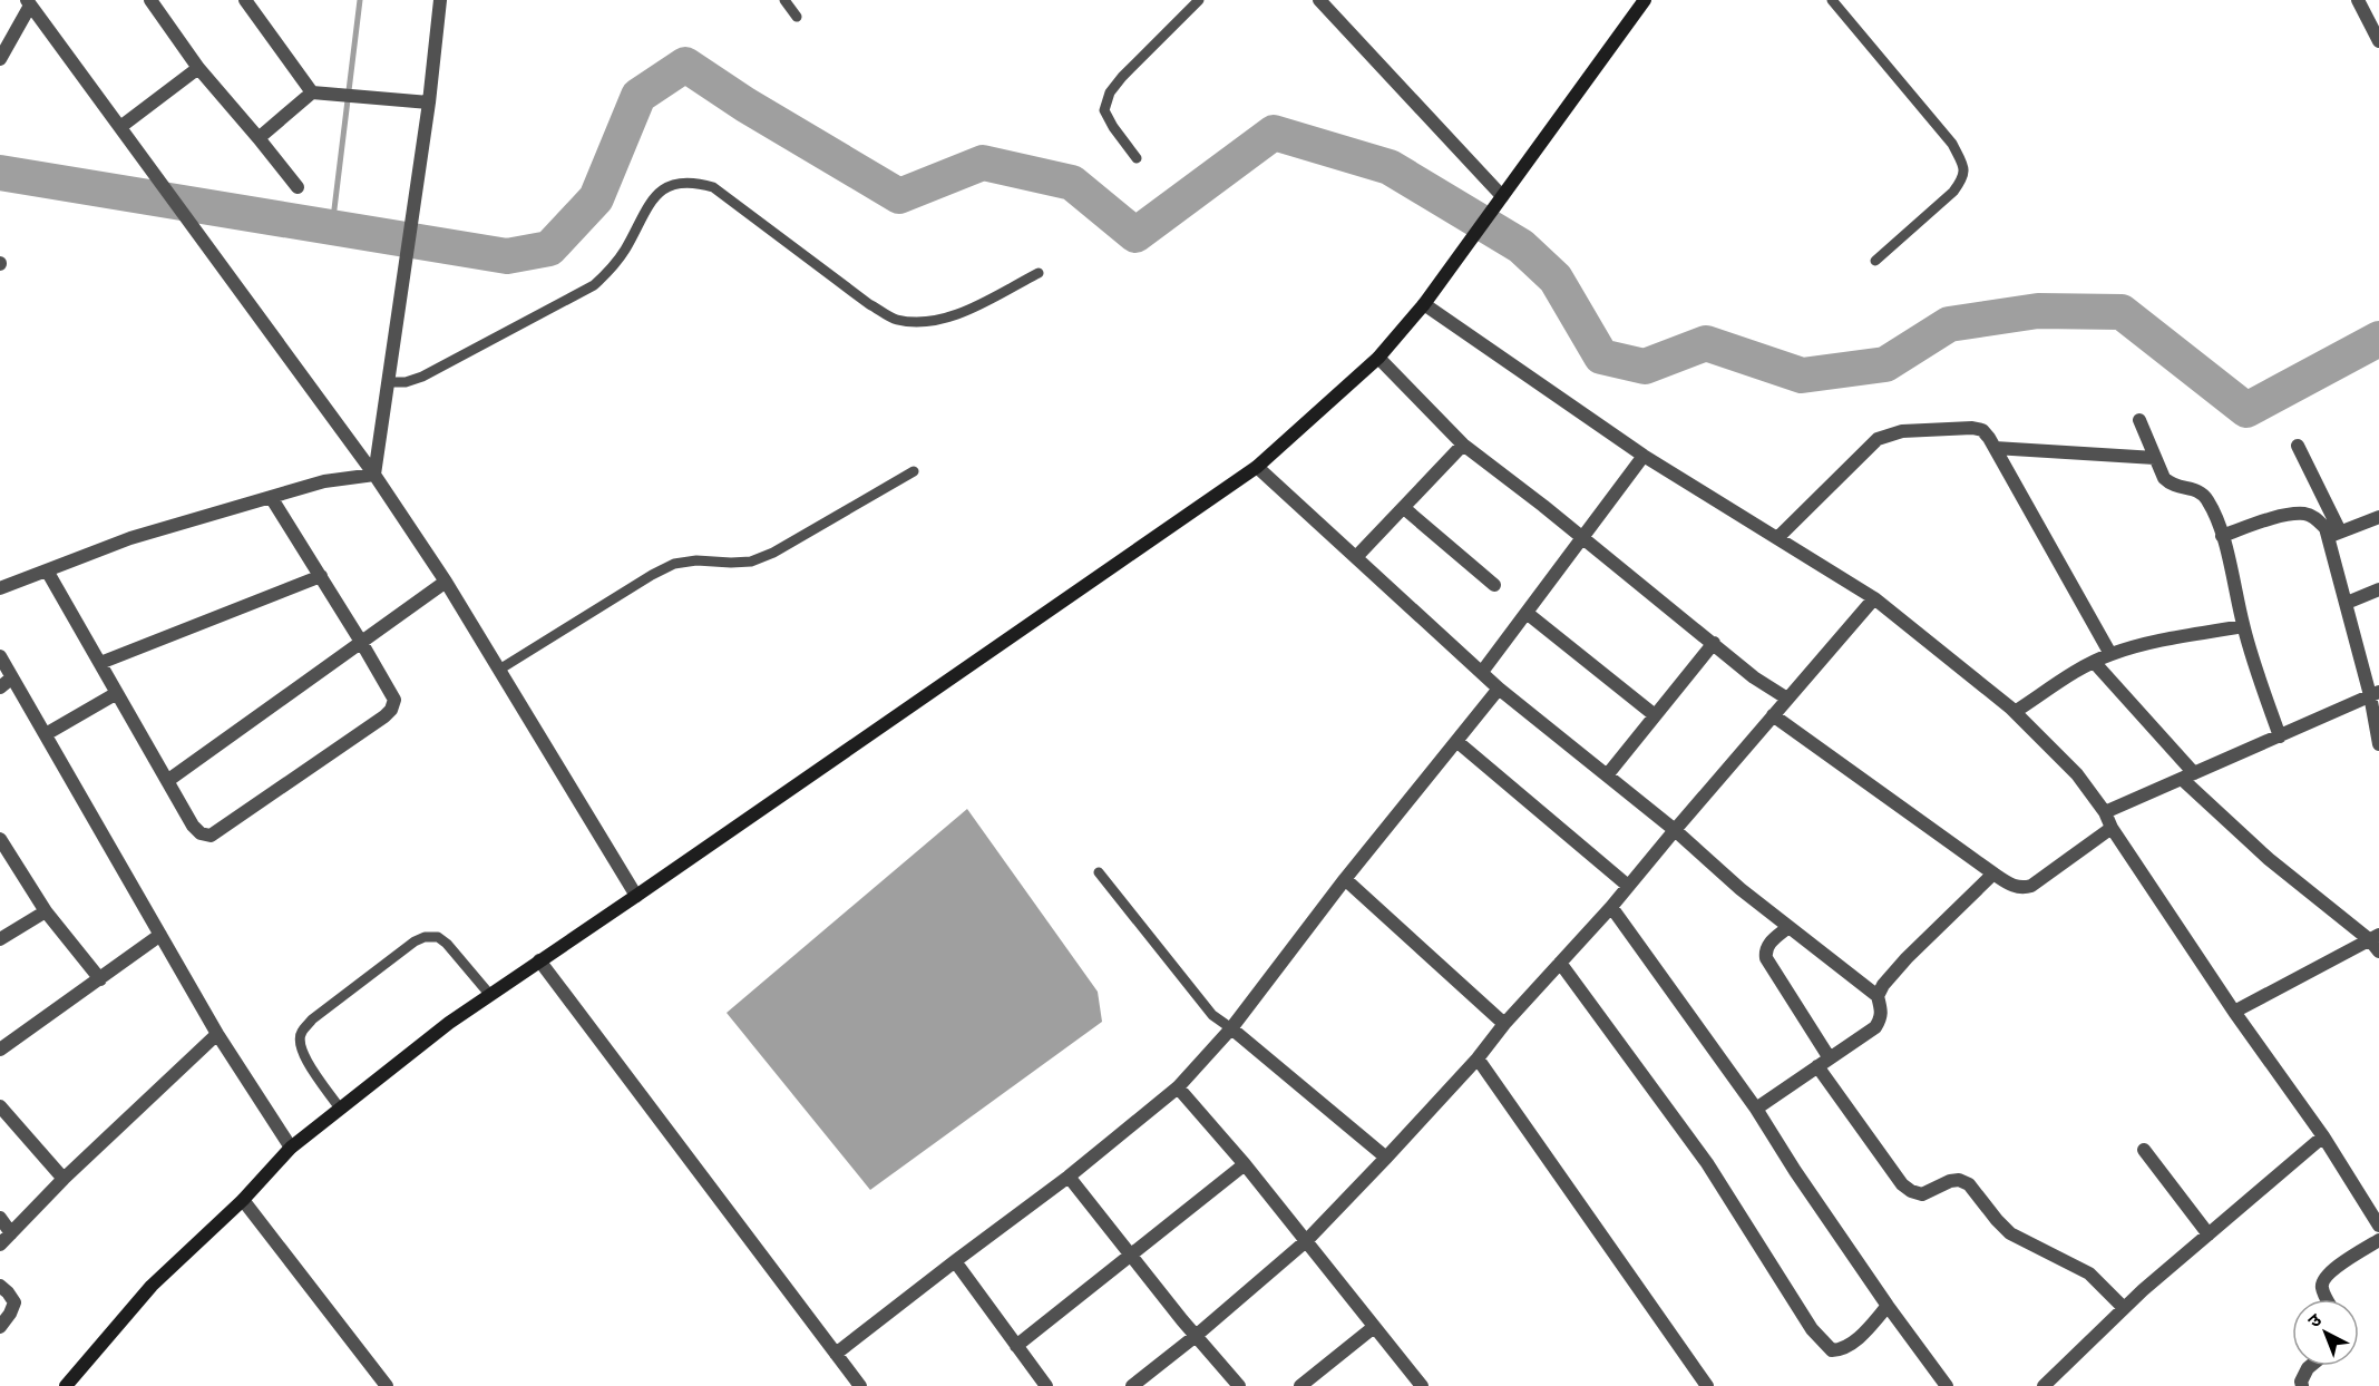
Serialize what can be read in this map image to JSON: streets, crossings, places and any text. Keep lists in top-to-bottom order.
{
  "north": "top left"
}
